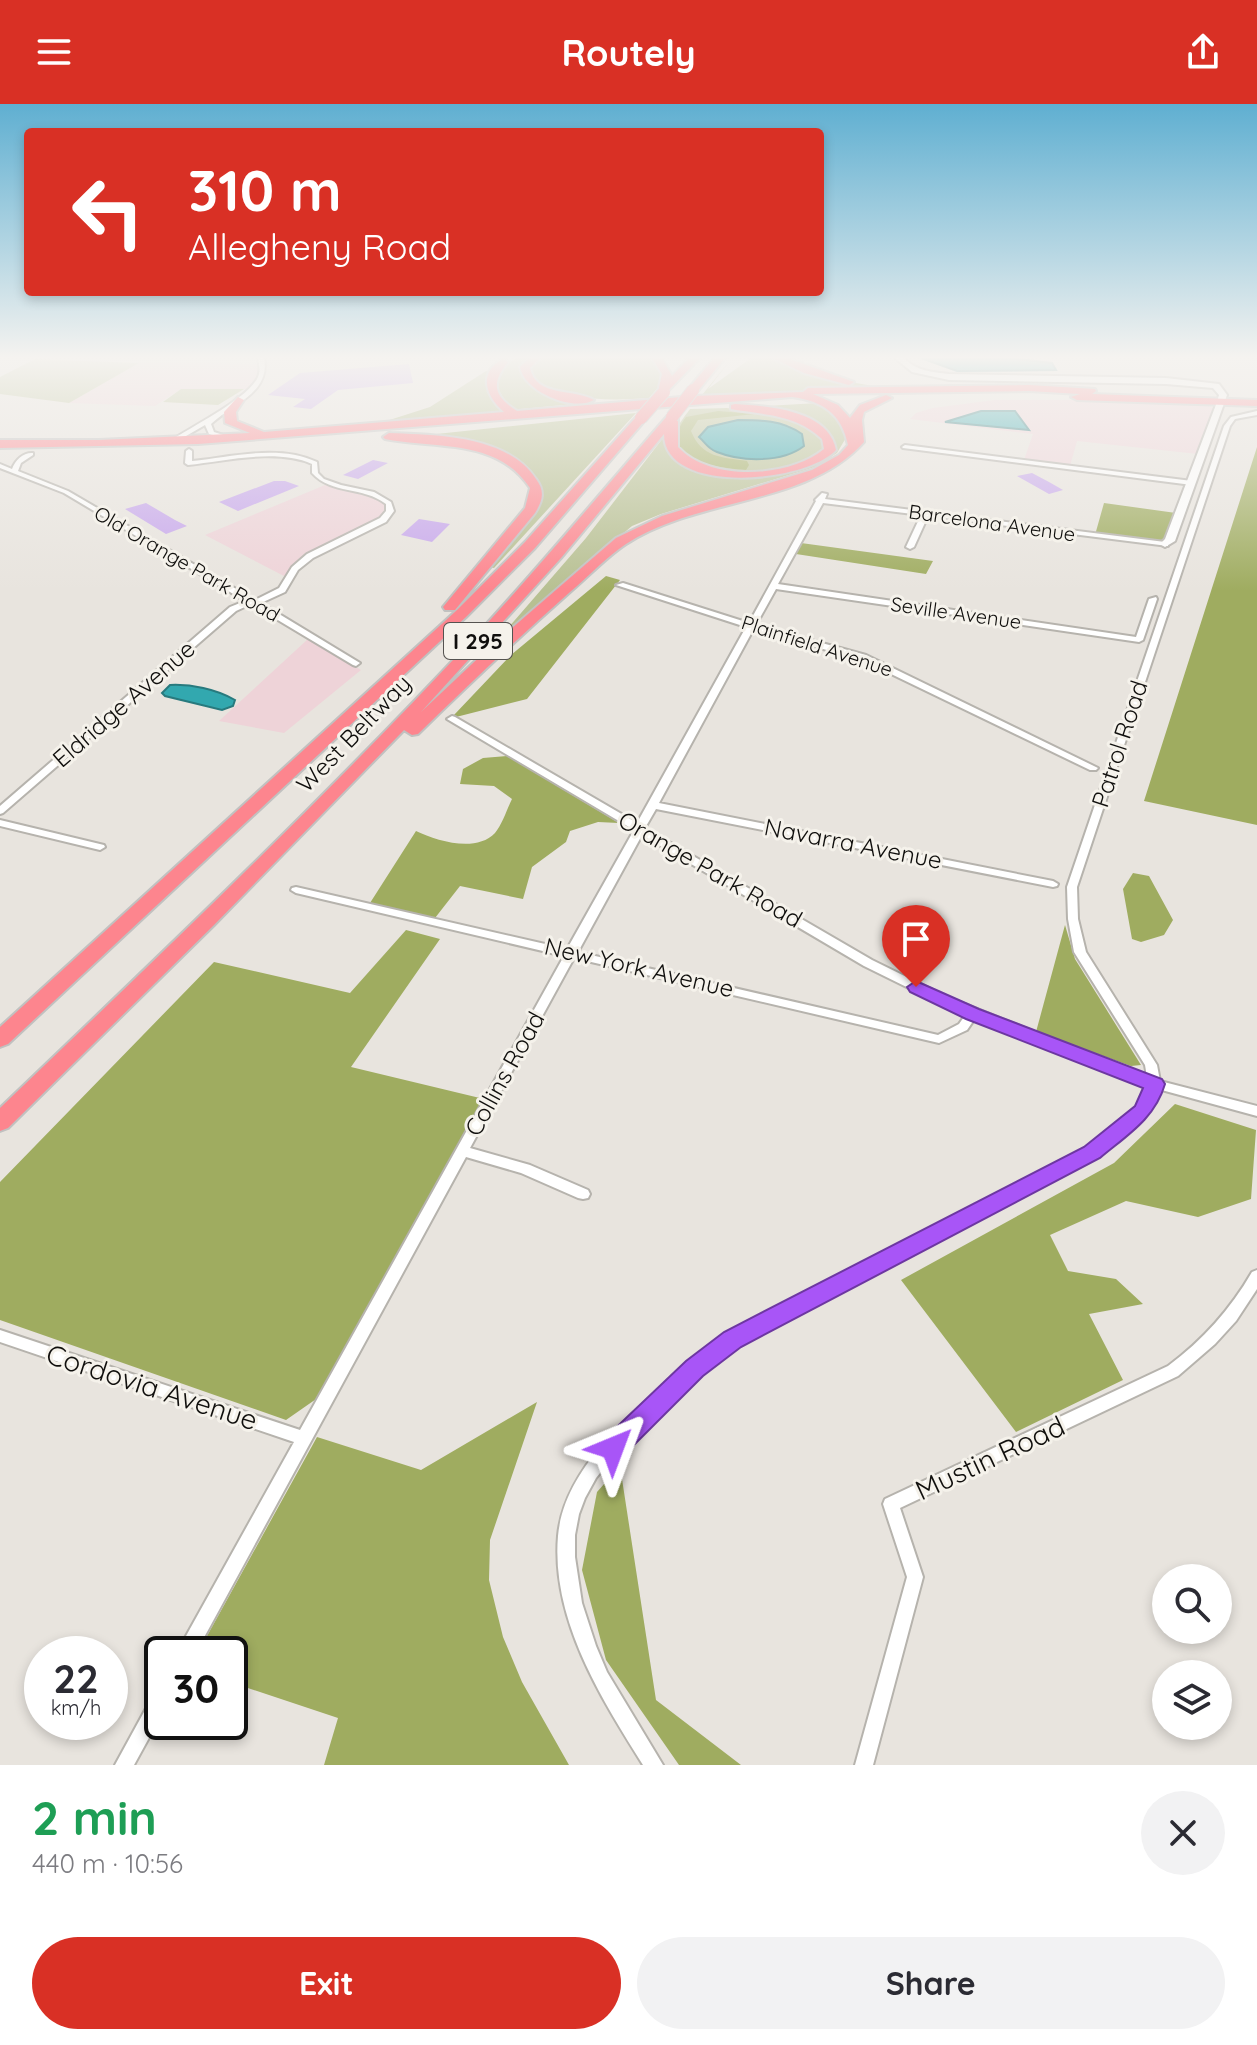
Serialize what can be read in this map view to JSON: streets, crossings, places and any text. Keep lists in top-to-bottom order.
{
  "streets": {
    "highway": ["I 295", "West Beltway"],
    "street": [
      "Barcelona Avenue",
      "Old Orange Park Road",
      "Seville Avenue",
      "Plainfield Avenue",
      "Eldridge Avenue",
      "Patrol Road",
      "Navarra Avenue",
      "Orange Park Road",
      "New York Avenue",
      "Collins Road",
      "Cordovia Avenue",
      "Mustin Road"
    ]
  },
  "crossings": [
    ["Barcelona Avenue", "Collins Road"],
    ["Old Orange Park Road", "Eldridge Avenue"],
    ["Seville Avenue", "Collins Road"],
    ["Plainfield Avenue", "Collins Road"],
    ["Patrol Road", "Orange Park Road"],
    ["Navarra Avenue", "Collins Road"],
    ["Orange Park Road", "New York Avenue"],
    ["Orange Park Road", "Collins Road"],
    ["New York Avenue", "Collins Road"],
    ["Collins Road", "Cordovia Avenue"]
  ],
  "page": {
    "header": "Routely",
    "turn": ["310 m", "Allegheny Road"],
    "speed": "22 km/h",
    "limit": "30",
    "heading": ["2 min", "440 m · 10:56"],
    "buttons": ["Exit", "Share"]
  }
}
